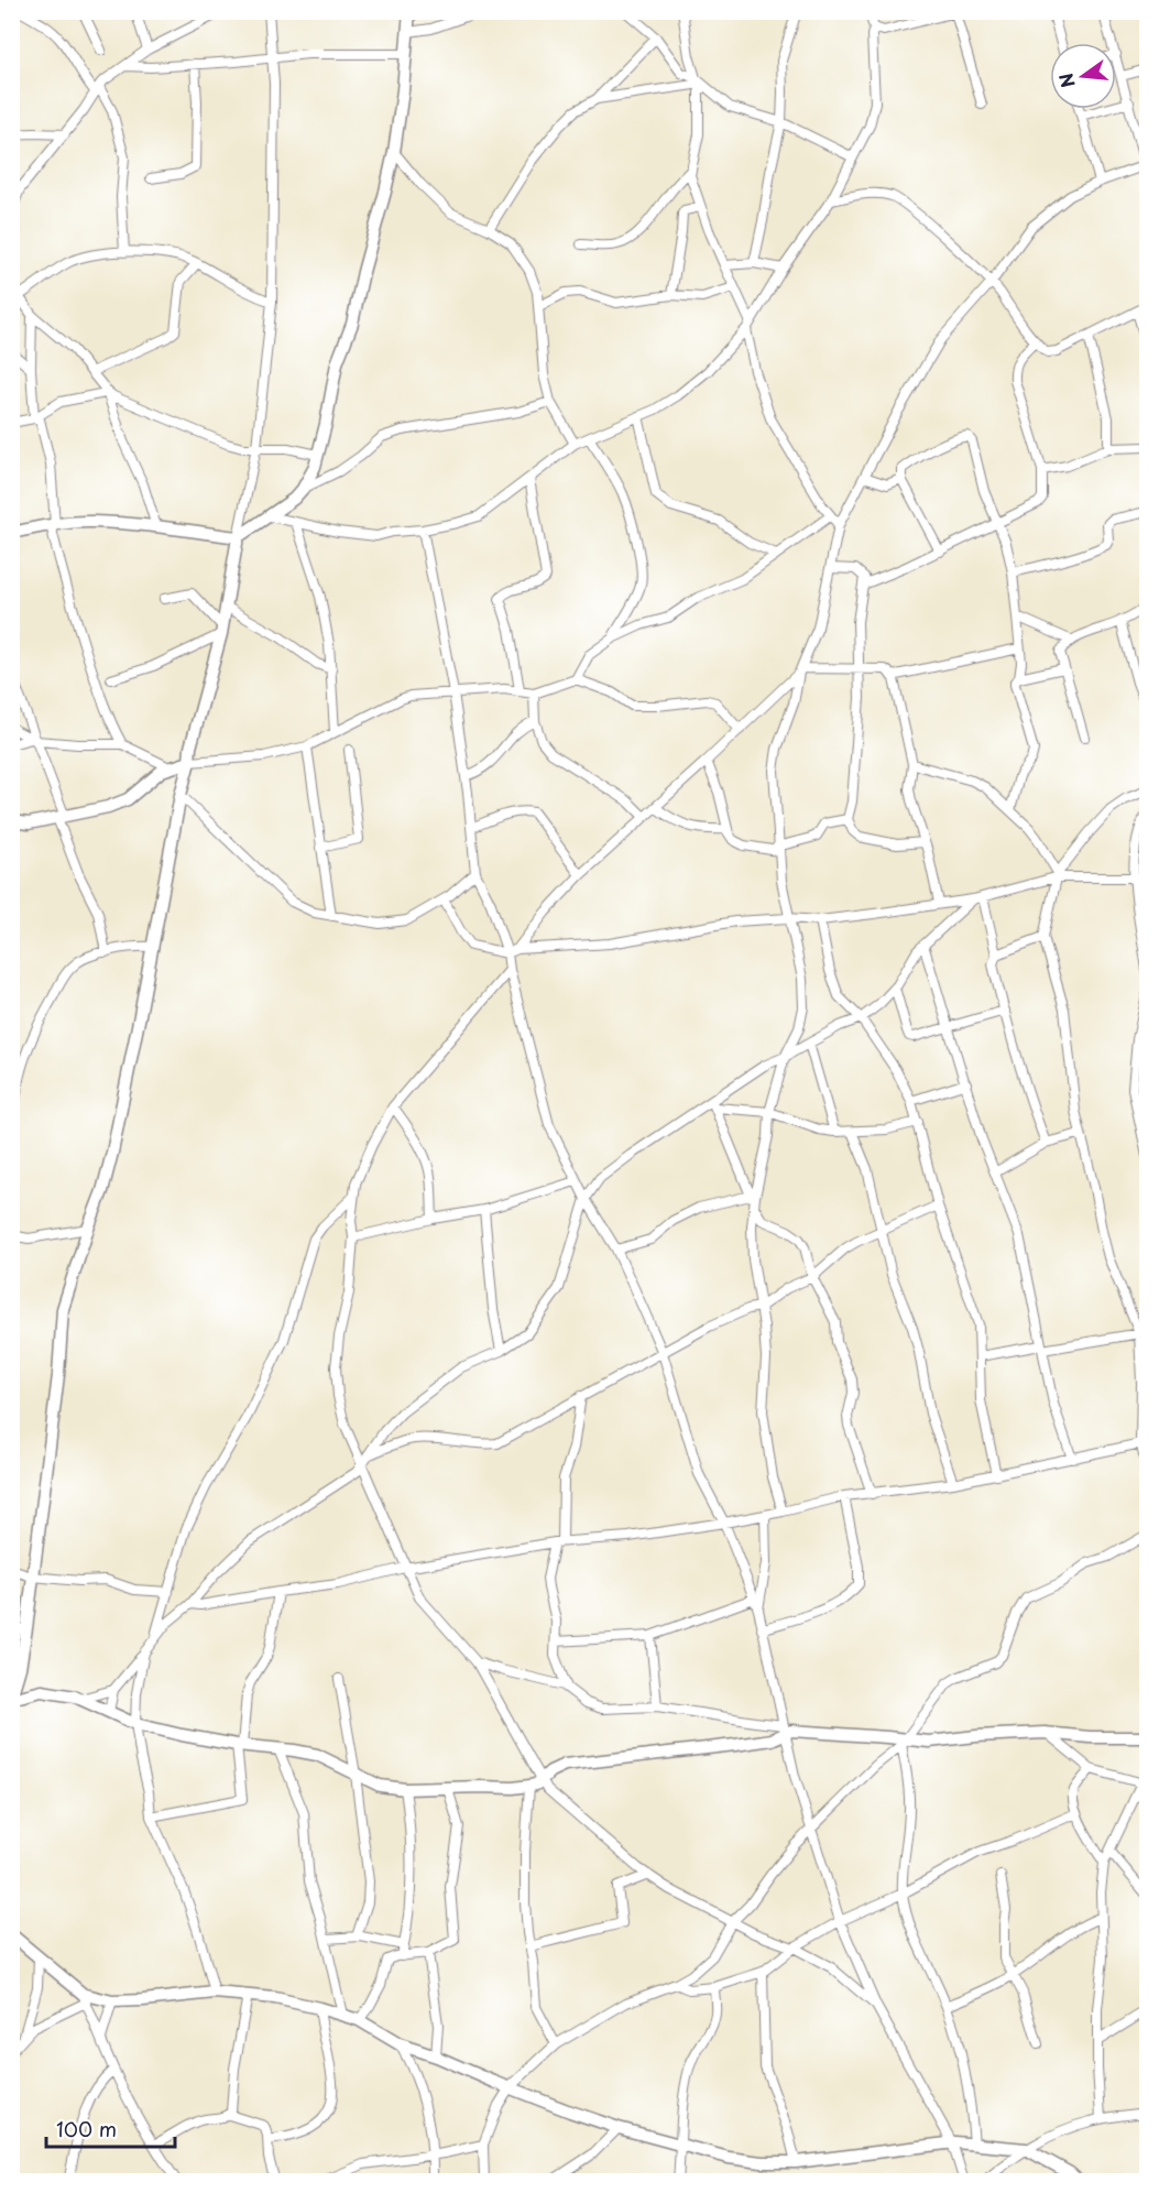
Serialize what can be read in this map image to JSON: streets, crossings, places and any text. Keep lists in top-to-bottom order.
{
  "scale_bar": "100 m",
  "north": "left"
}
